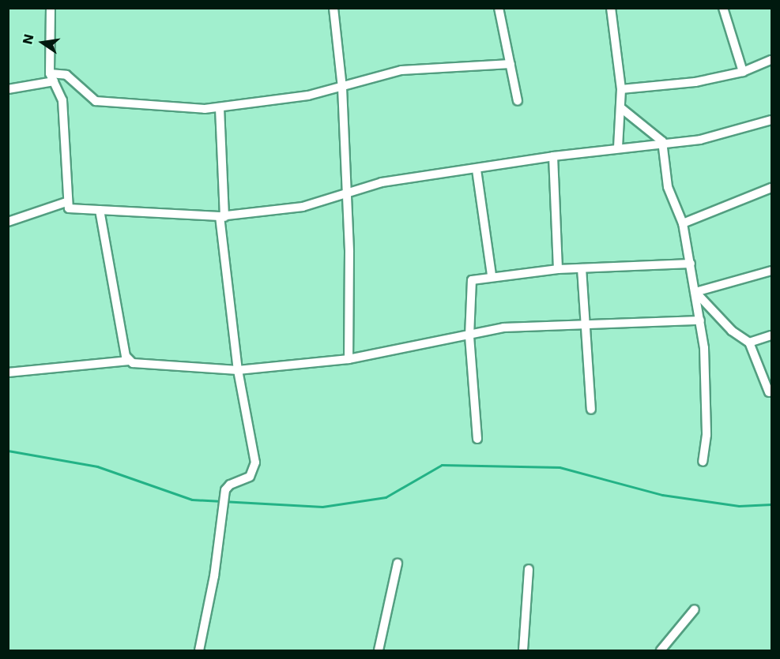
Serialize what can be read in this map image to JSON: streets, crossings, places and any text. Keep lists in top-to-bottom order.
{
  "north": "left"
}
